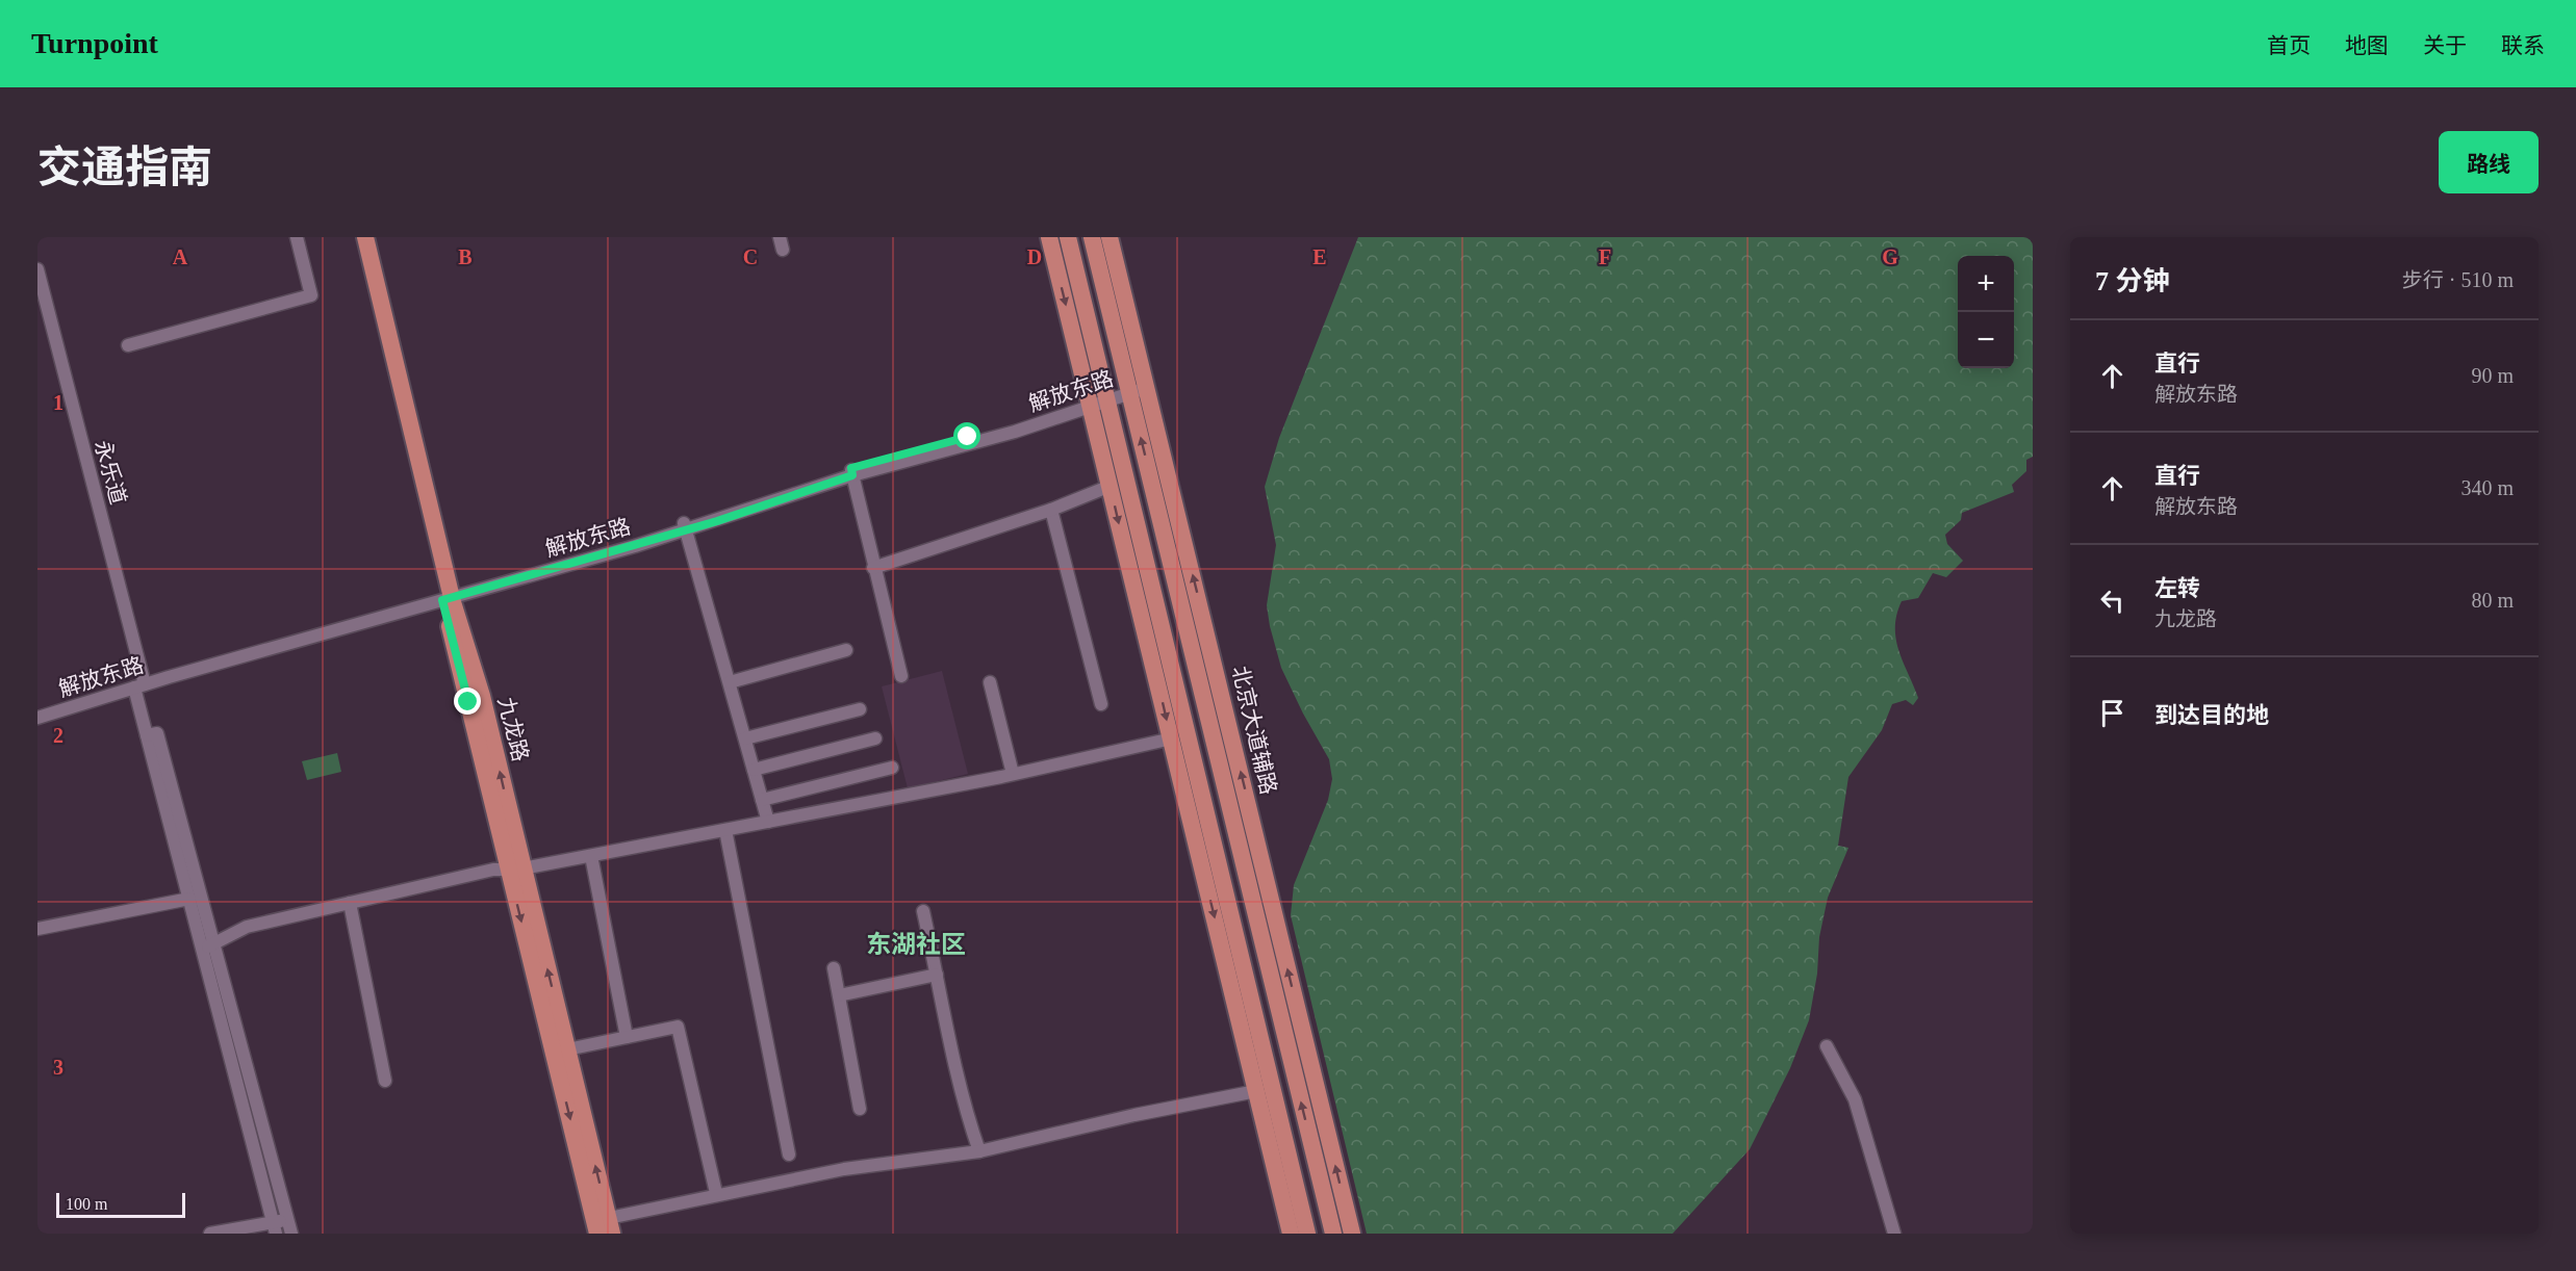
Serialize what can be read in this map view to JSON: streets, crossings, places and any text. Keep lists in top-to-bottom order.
{
  "streets": {
    "main road": ["九龙路", "北京大道辅路"],
    "street": ["解放东路", "永乐道"]
  },
  "crossings": [
    ["解放东路", "永乐道"],
    ["解放东路", "九龙路"],
    ["解放东路", "北京大道辅路"]
  ],
  "districts": ["东湖社区"],
  "scale_bar": "100 m",
  "page": {
    "header": "Turnpoint",
    "nav": [
      "首页",
      "地图",
      "关于",
      "联系"
    ],
    "title": "交通指南",
    "buttons": "路线",
    "heading": ["7 分钟", "步行 · 510 m"],
    "map_buttons": ["+", "−"],
    "list": [
      ["直行", "解放东路", "90 m"],
      ["直行", "解放东路", "340 m"],
      ["左转", "九龙路", "80 m"],
      "到达目的地"
    ],
    "scale": "100 m"
  },
  "grid": {
    "columns": [
      "A",
      "B",
      "C",
      "D",
      "E",
      "F",
      "G"
    ],
    "rows": ["1", "2", "3"]
  }
}
